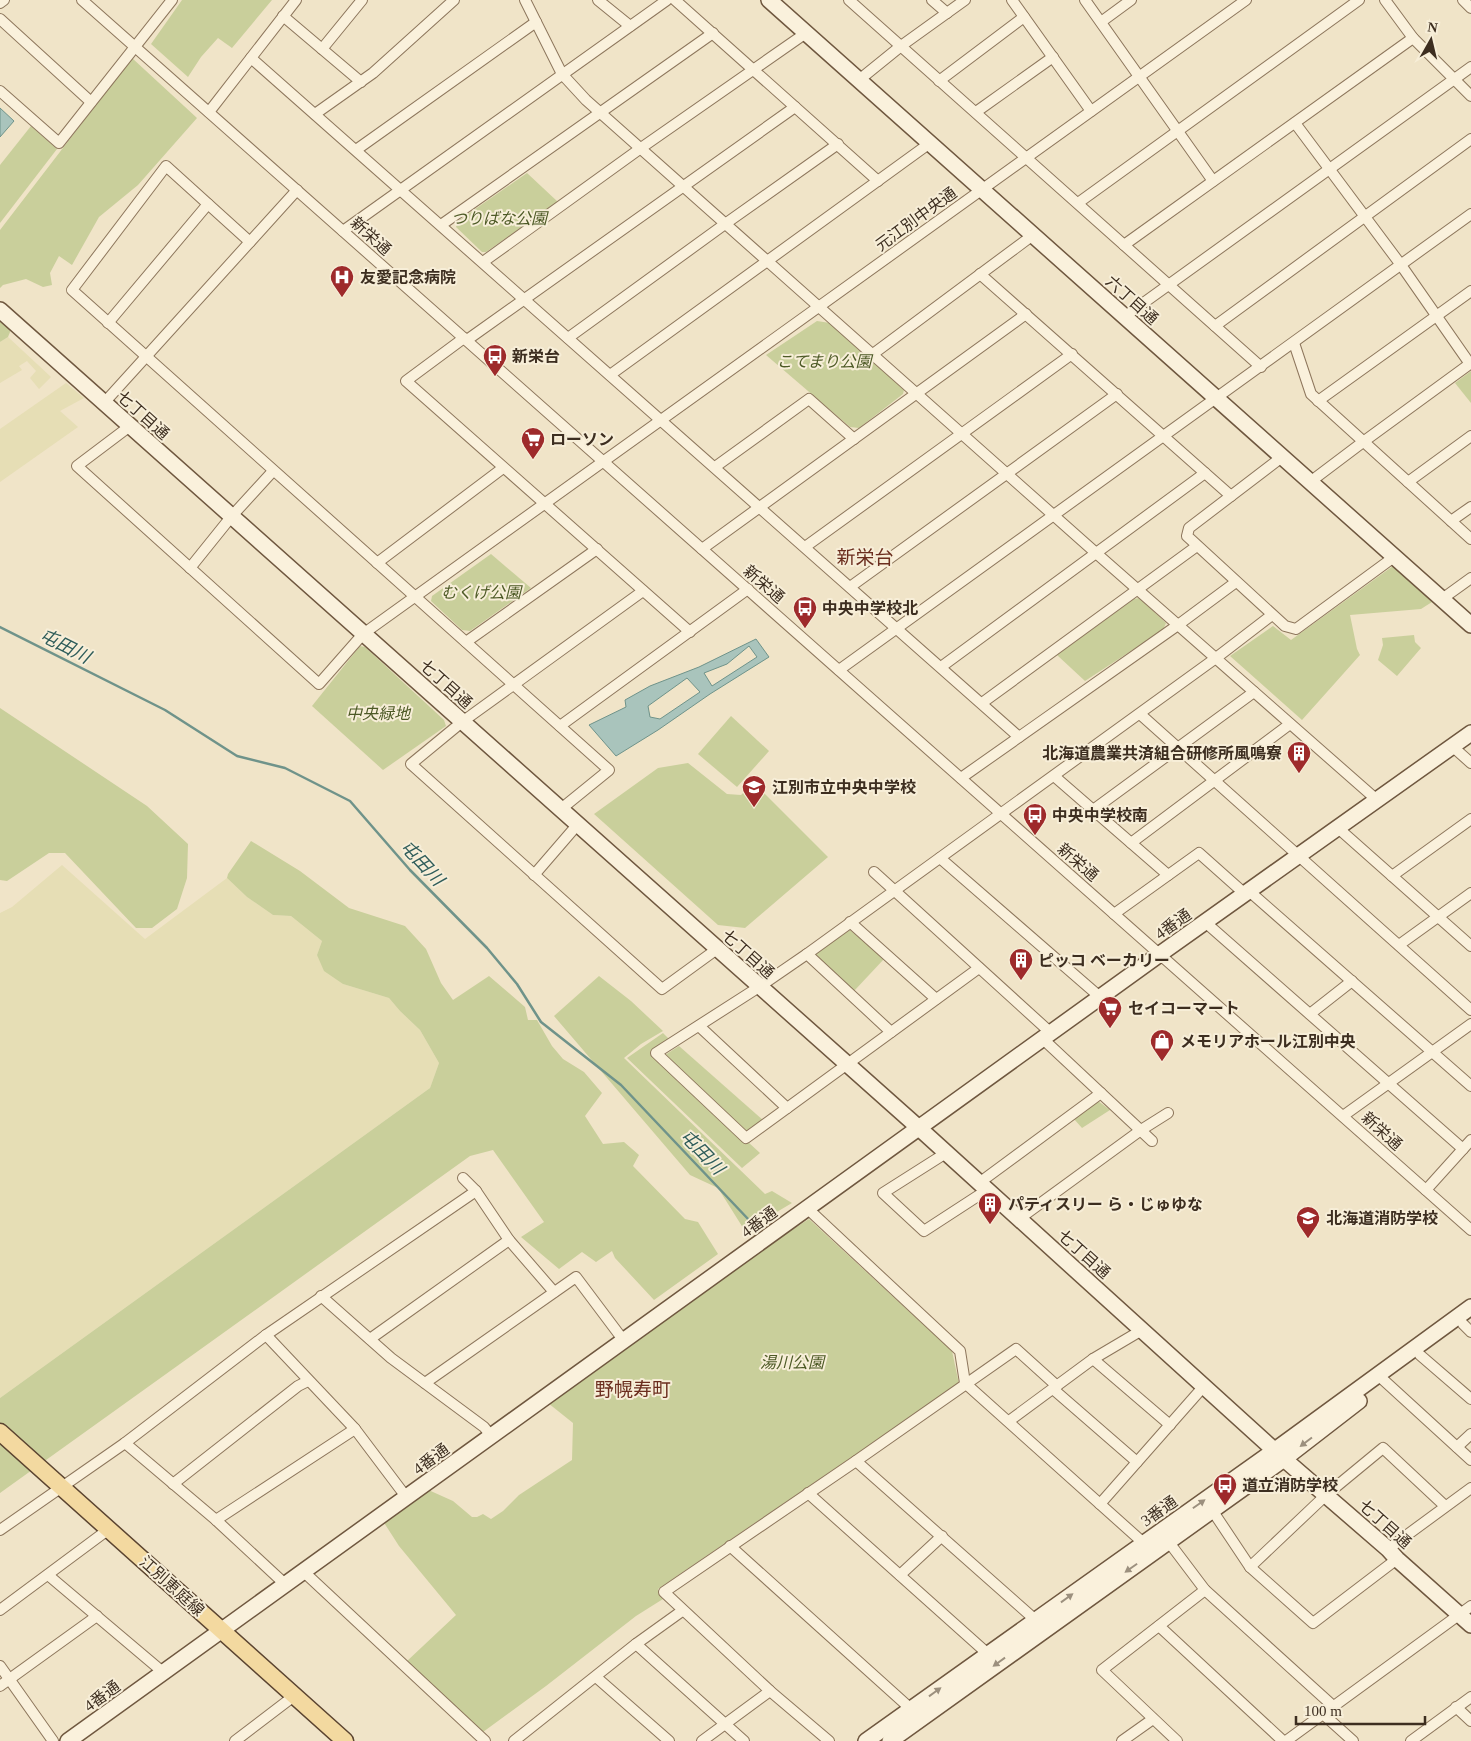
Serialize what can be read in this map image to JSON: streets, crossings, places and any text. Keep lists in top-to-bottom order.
{
  "streets": {
    "main road": ["江別恵庭線"],
    "street": [
      "元江別中央通",
      "新栄通",
      "六丁目通",
      "七丁目通",
      "4番通",
      "3番通"
    ]
  },
  "crossings": [
    ["元江別中央通", "新栄通"],
    ["元江別中央通", "六丁目通"],
    ["元江別中央通", "七丁目通"],
    ["新栄通", "4番通"],
    ["七丁目通", "4番通"],
    ["七丁目通", "3番通"],
    ["4番通", "江別恵庭線"]
  ],
  "districts": ["新栄台", "野幌寿町"],
  "water": ["屯田川"],
  "parks": [
    "つりばな公園",
    "こてまり公園",
    "むくげ公園",
    "中央緑地",
    "湯川公園"
  ],
  "places": {
    "hospital": ["友愛記念病院"],
    "bus stop": [
      "新栄台",
      "中央中学校北",
      "中央中学校南",
      "道立消防学校"
    ],
    "supermarket": ["ローソン", "セイコーマート"],
    "building": ["北海道農業共済組合研修所風鳴寮", "ピッコ ベーカリー", "パティスリー ら・じゅゆな"],
    "school or university": ["江別市立中央中学校", "北海道消防学校"],
    "shop": ["メモリアホール江別中央"]
  },
  "scale_bar": "100 m",
  "north": "top"
}
